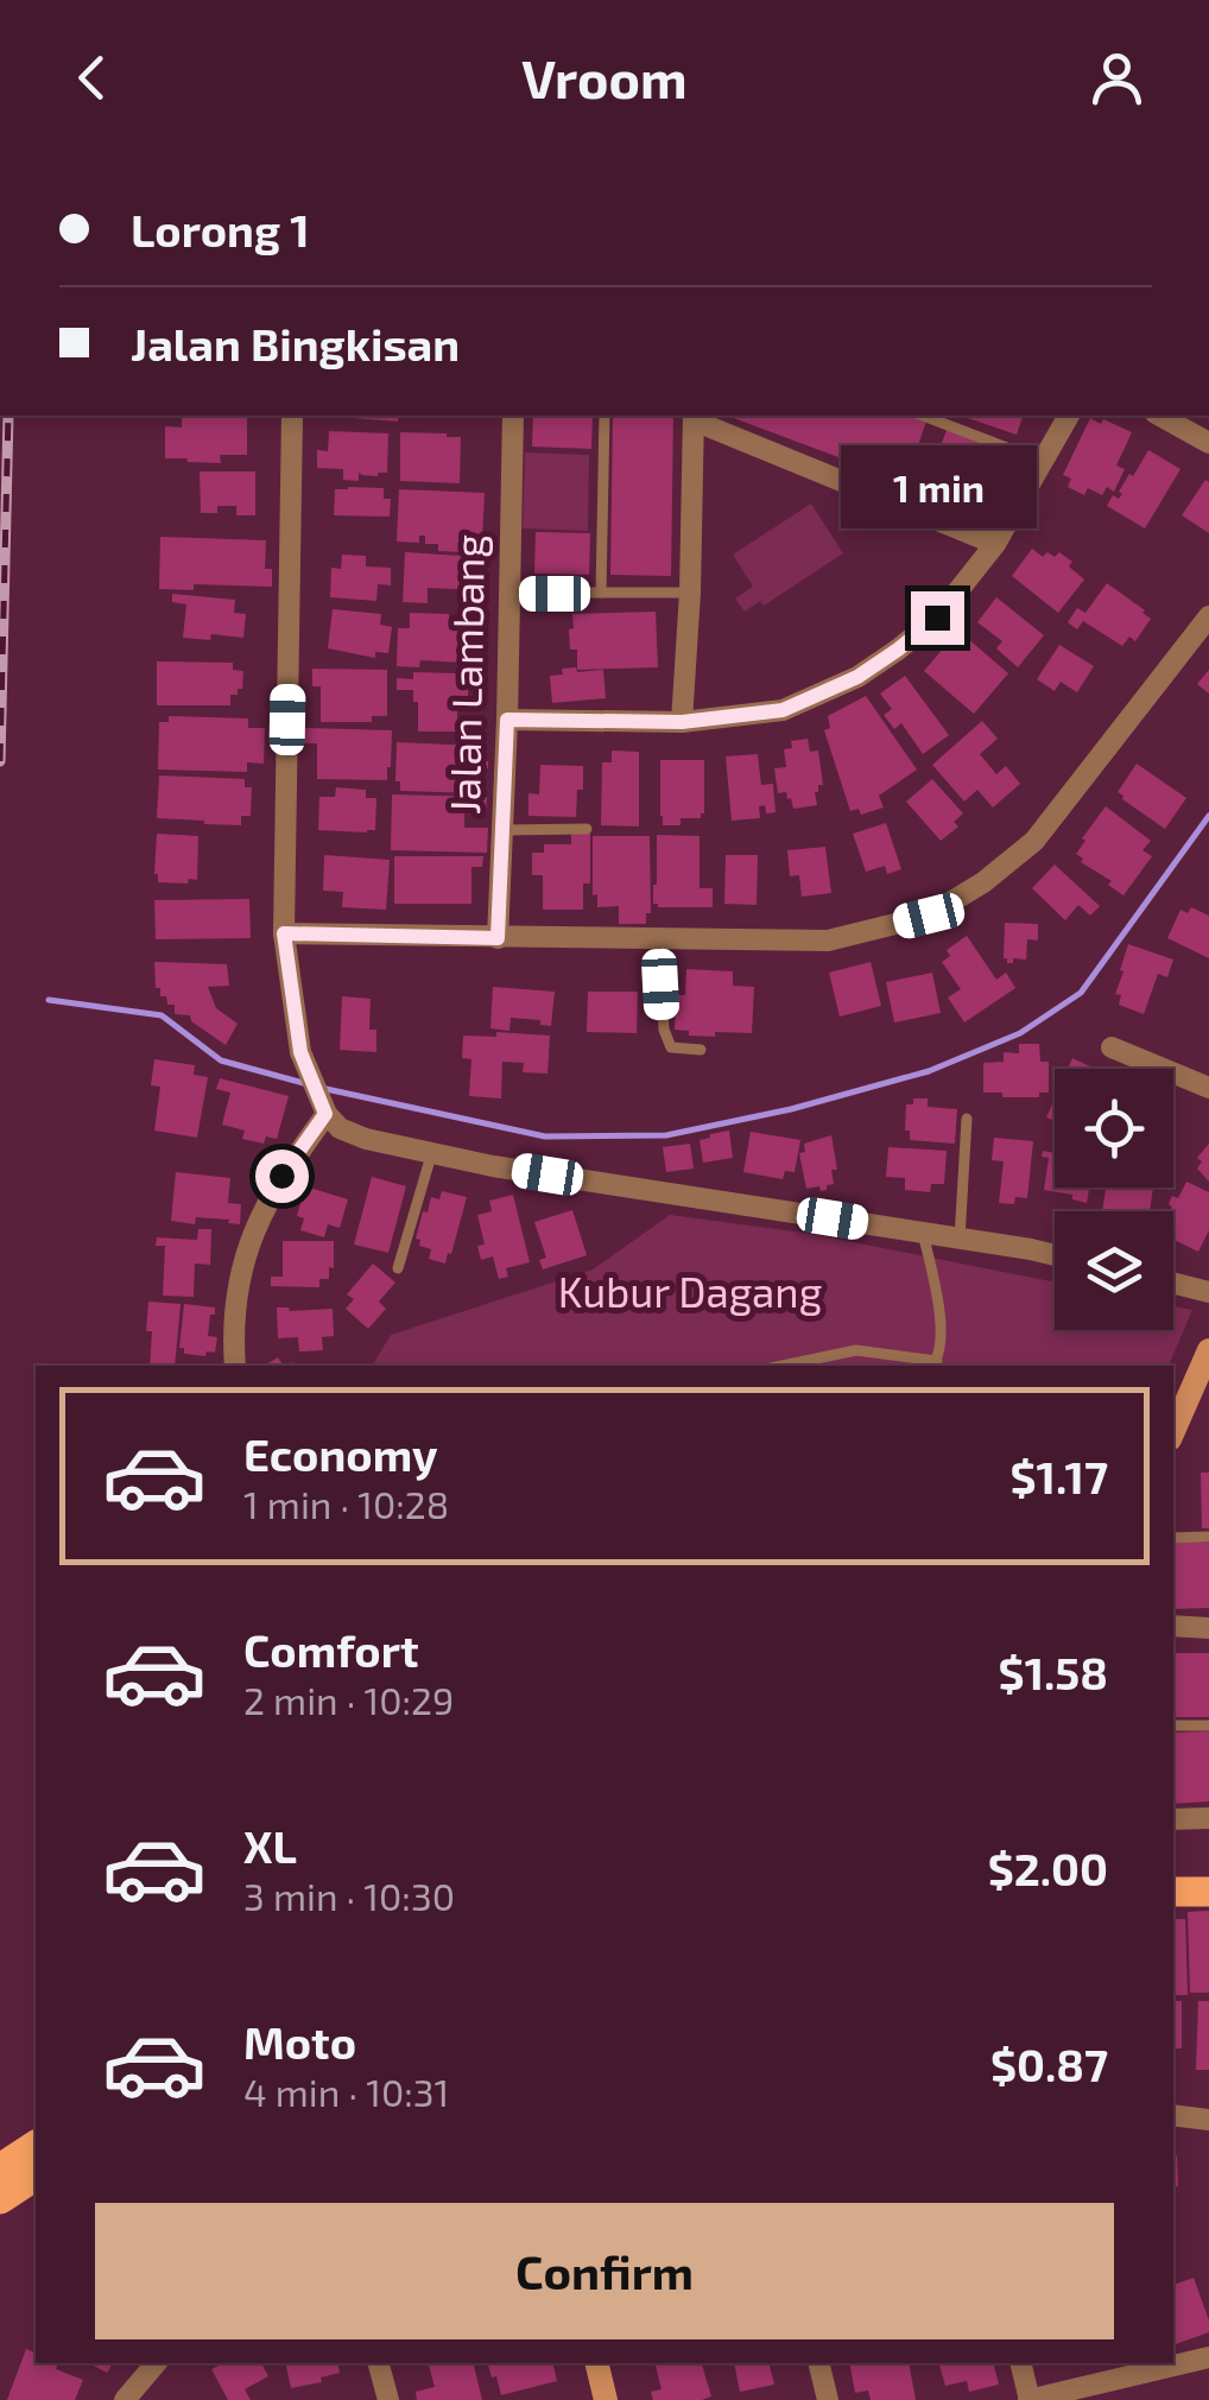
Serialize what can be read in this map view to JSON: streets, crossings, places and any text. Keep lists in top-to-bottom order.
{
  "streets": {
    "street": ["Jalan Lambang"]
  },
  "parks": ["Kubur Dagang"],
  "page": {
    "header": "Vroom",
    "banner": ["Lorong 1", "Jalan Bingkisan"],
    "bubble": "1 min",
    "list": [
      {
        "name": "Economy",
        "note": "1 min · 10:28",
        "value": "$1.17"
      },
      {
        "name": "Comfort",
        "note": "2 min · 10:29",
        "value": "$1.58"
      },
      {
        "name": "XL",
        "note": "3 min · 10:30",
        "value": "$2.00"
      },
      {
        "name": "Moto",
        "note": "4 min · 10:31",
        "value": "$0.87"
      }
    ],
    "buttons": "Confirm"
  }
}
